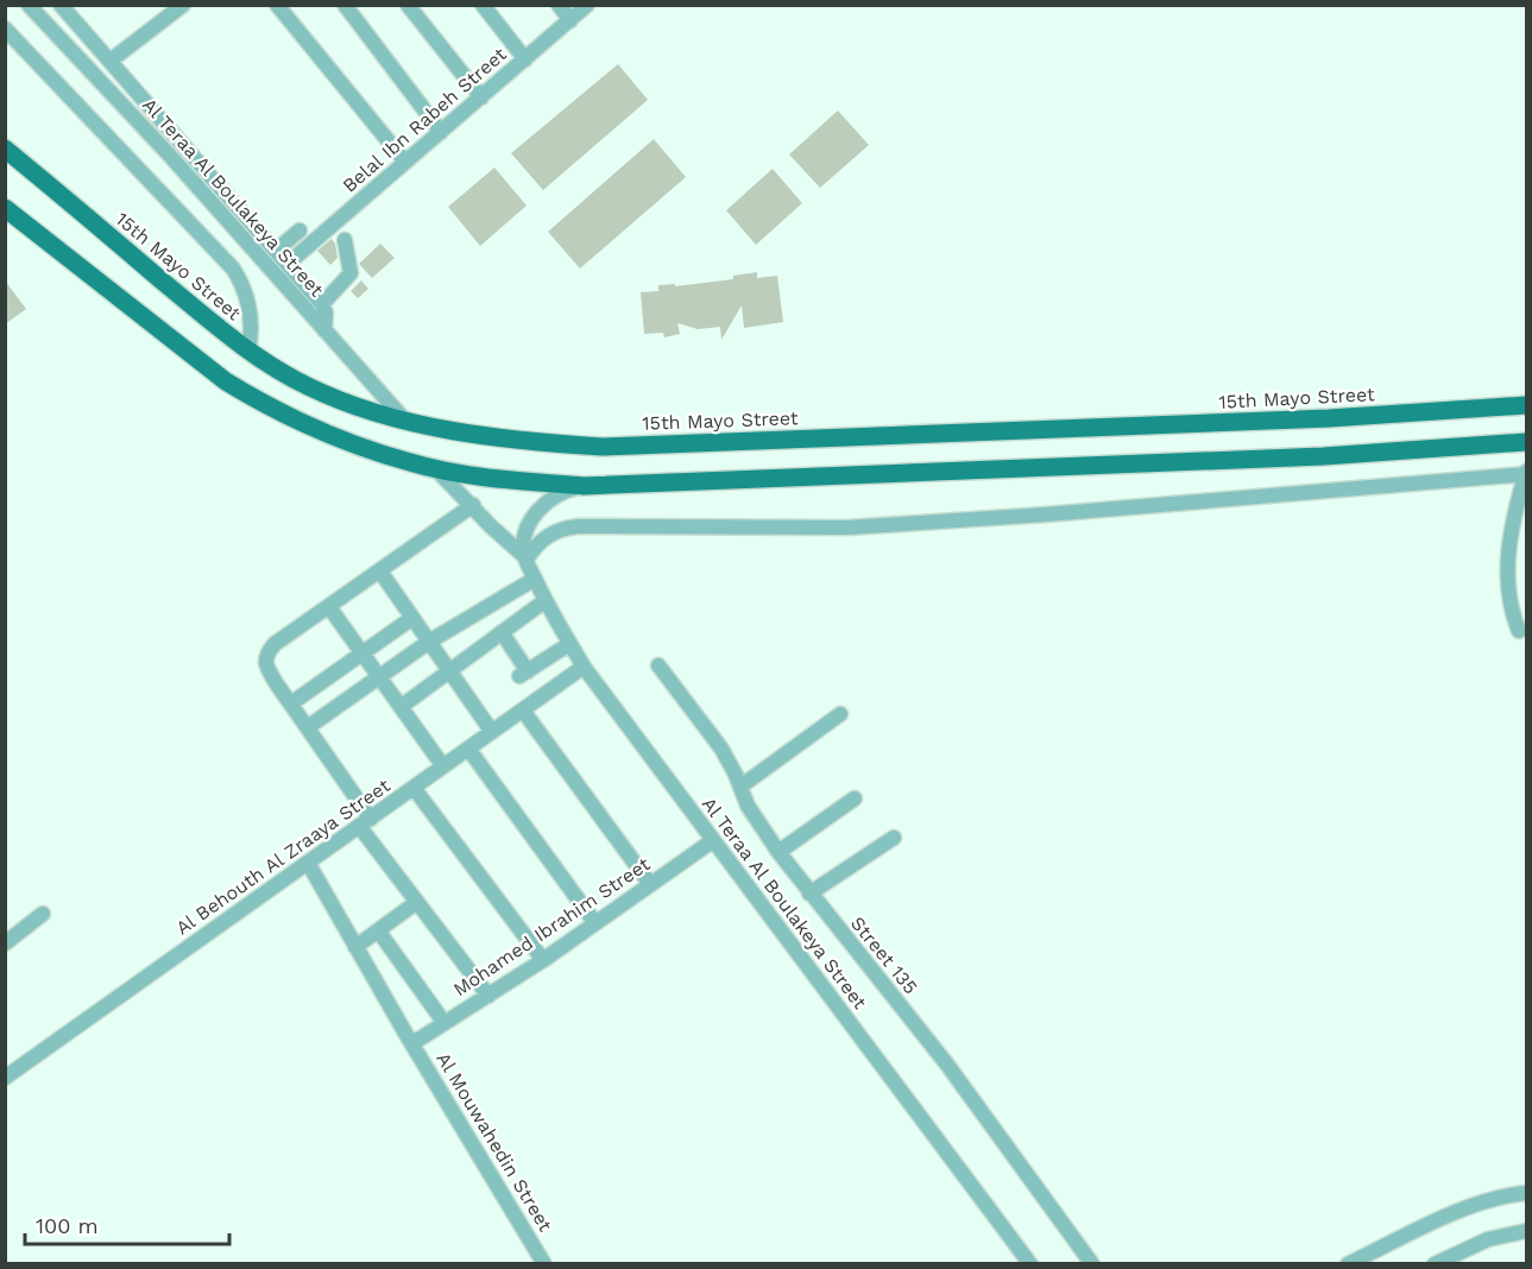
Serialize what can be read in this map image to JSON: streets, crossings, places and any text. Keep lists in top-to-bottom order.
{
  "streets": {
    "main road": ["15th Mayo Street"],
    "street": [
      "Belal Ibn Rabeh Street",
      "Al Teraa Al Boulakeya Street",
      "Al Behouth Al Zraaya Street",
      "Mohamed Ibrahim Street",
      "Street 135",
      "Al Mouwahedin Street"
    ]
  },
  "crossings": [
    ["Al Teraa Al Boulakeya Street", "15th Mayo Street"],
    ["Al Teraa Al Boulakeya Street", "Al Behouth Al Zraaya Street"],
    ["Al Teraa Al Boulakeya Street", "Mohamed Ibrahim Street"],
    ["Al Behouth Al Zraaya Street", "Al Mouwahedin Street"],
    ["Mohamed Ibrahim Street", "Al Mouwahedin Street"]
  ],
  "scale_bar": "100 m"
}
